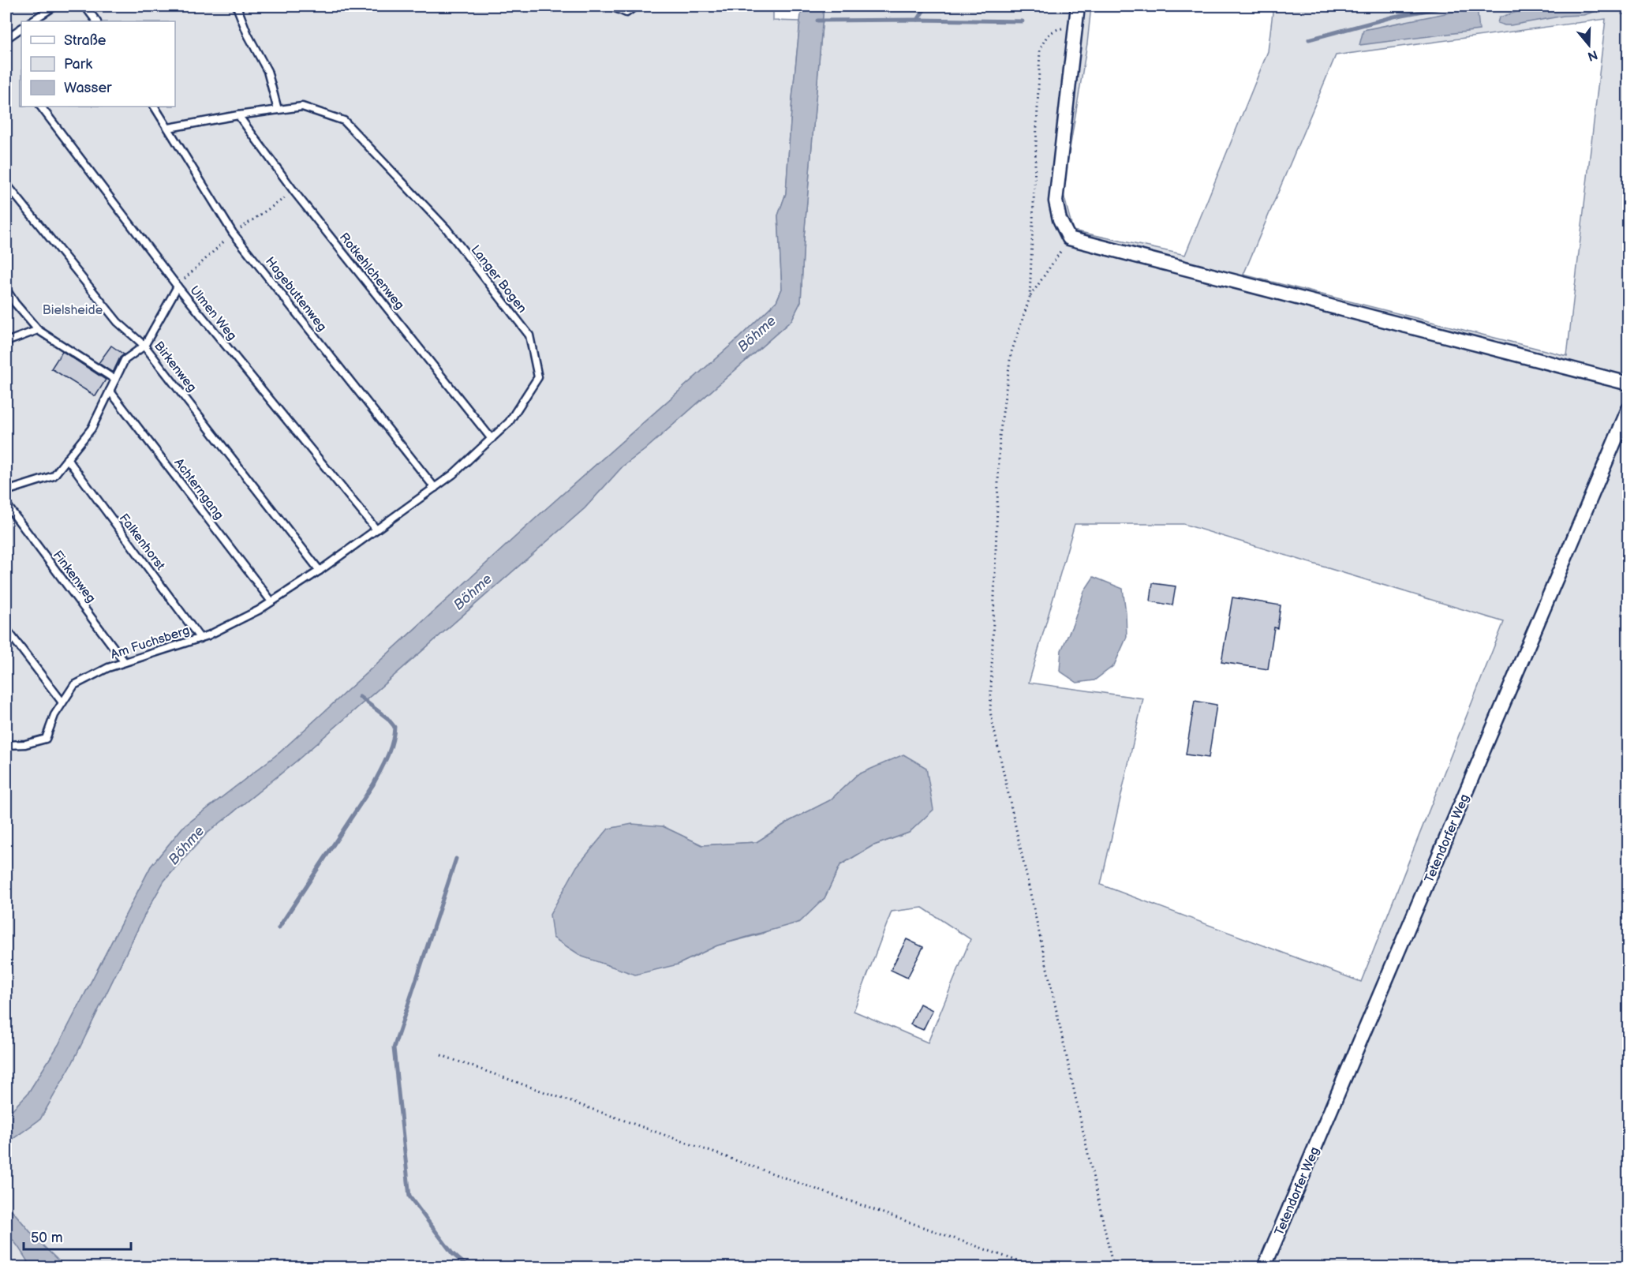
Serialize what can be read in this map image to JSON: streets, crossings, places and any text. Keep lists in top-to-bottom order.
{
  "streets": {
    "street": ["Tetendorfer Weg"],
    "lane": [
      "Rotkehlchenweg",
      "Langer Bogen",
      "Hagebuttenweg",
      "Ulmen Weg",
      "Birkenweg",
      "Achterngang",
      "Falkenhorst",
      "Finkenweg",
      "Am Fuchsberg"
    ]
  },
  "crossings": [
    ["Rotkehlchenweg", "Langer Bogen"],
    ["Langer Bogen", "Hagebuttenweg"],
    ["Langer Bogen", "Ulmen Weg"],
    ["Langer Bogen", "Birkenweg"],
    ["Langer Bogen", "Am Fuchsberg"],
    ["Birkenweg", "Am Fuchsberg"],
    ["Achterngang", "Am Fuchsberg"],
    ["Falkenhorst", "Am Fuchsberg"],
    ["Finkenweg", "Am Fuchsberg"]
  ],
  "water": ["Böhme"],
  "parks": ["Bielsheide"],
  "legend": ["Straße", "Park", "Wasser"],
  "scale_bar": "50 m",
  "north": "bottom"
}
